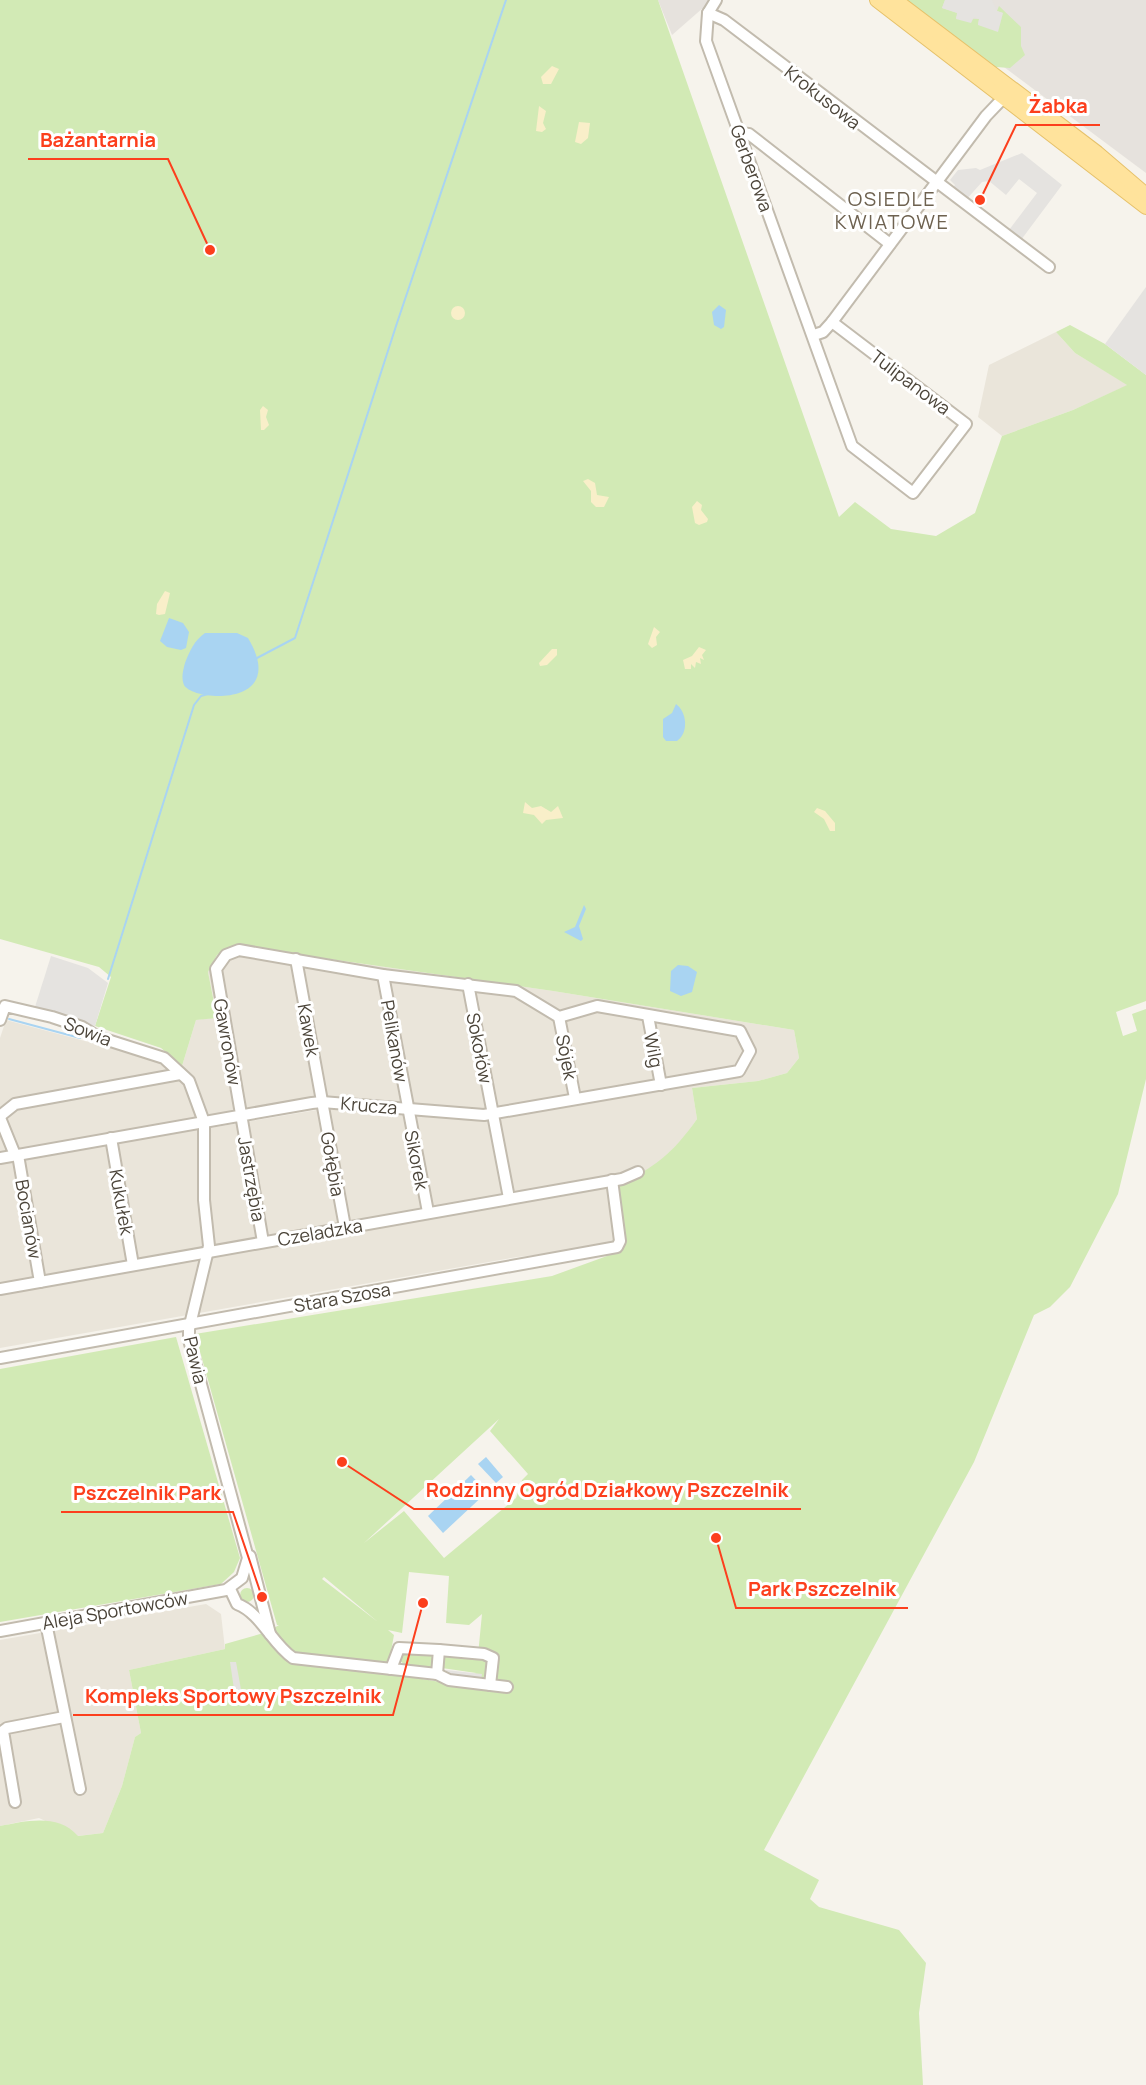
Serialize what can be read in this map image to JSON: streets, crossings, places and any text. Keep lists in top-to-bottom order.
{
  "streets": {
    "street": [
      "Krokusowa",
      "Gerberowa",
      "Tulipanowa",
      "Kawek",
      "Sowia",
      "Pelikanów",
      "Gawronów",
      "Sokołów",
      "Wilg",
      "Sójek",
      "Krucza",
      "Sikorek",
      "Gołębia",
      "Jastrzębia",
      "Kukułek",
      "Bocianów",
      "Czeladzka",
      "Stara Szosa",
      "Pawia",
      "Aleja Sportowców"
    ]
  },
  "crossings": [
    ["Krokusowa", "Gerberowa"],
    ["Gerberowa", "Tulipanowa"],
    ["Kawek", "Gawronów"],
    ["Kawek", "Krucza"],
    ["Kawek", "Gołębia"],
    ["Sowia", "Krucza"],
    ["Sowia", "Pawia"],
    ["Pelikanów", "Krucza"],
    ["Pelikanów", "Sikorek"],
    ["Gawronów", "Krucza"],
    ["Gawronów", "Jastrzębia"],
    ["Sokołów", "Krucza"],
    ["Sokołów", "Czeladzka"],
    ["Wilg", "Krucza"],
    ["Sójek", "Krucza"],
    ["Krucza", "Sikorek"],
    ["Krucza", "Gołębia"],
    ["Krucza", "Jastrzębia"],
    ["Krucza", "Kukułek"],
    ["Krucza", "Bocianów"],
    ["Krucza", "Pawia"],
    ["Sikorek", "Czeladzka"],
    ["Gołębia", "Czeladzka"],
    ["Jastrzębia", "Czeladzka"],
    ["Kukułek", "Czeladzka"],
    ["Bocianów", "Czeladzka"],
    ["Czeladzka", "Stara Szosa"],
    ["Czeladzka", "Pawia"],
    ["Stara Szosa", "Pawia"],
    ["Pawia", "Aleja Sportowców"]
  ],
  "districts": ["OSIEDLE KWIATOWE"],
  "places": [
    "Żabka",
    "Bażantarnia",
    "Rodzinny Ogród Działkowy Pszczelnik",
    "Park Pszczelnik",
    "Pszczelnik Park",
    "Kompleks Sportowy Pszczelnik"
  ]
}
